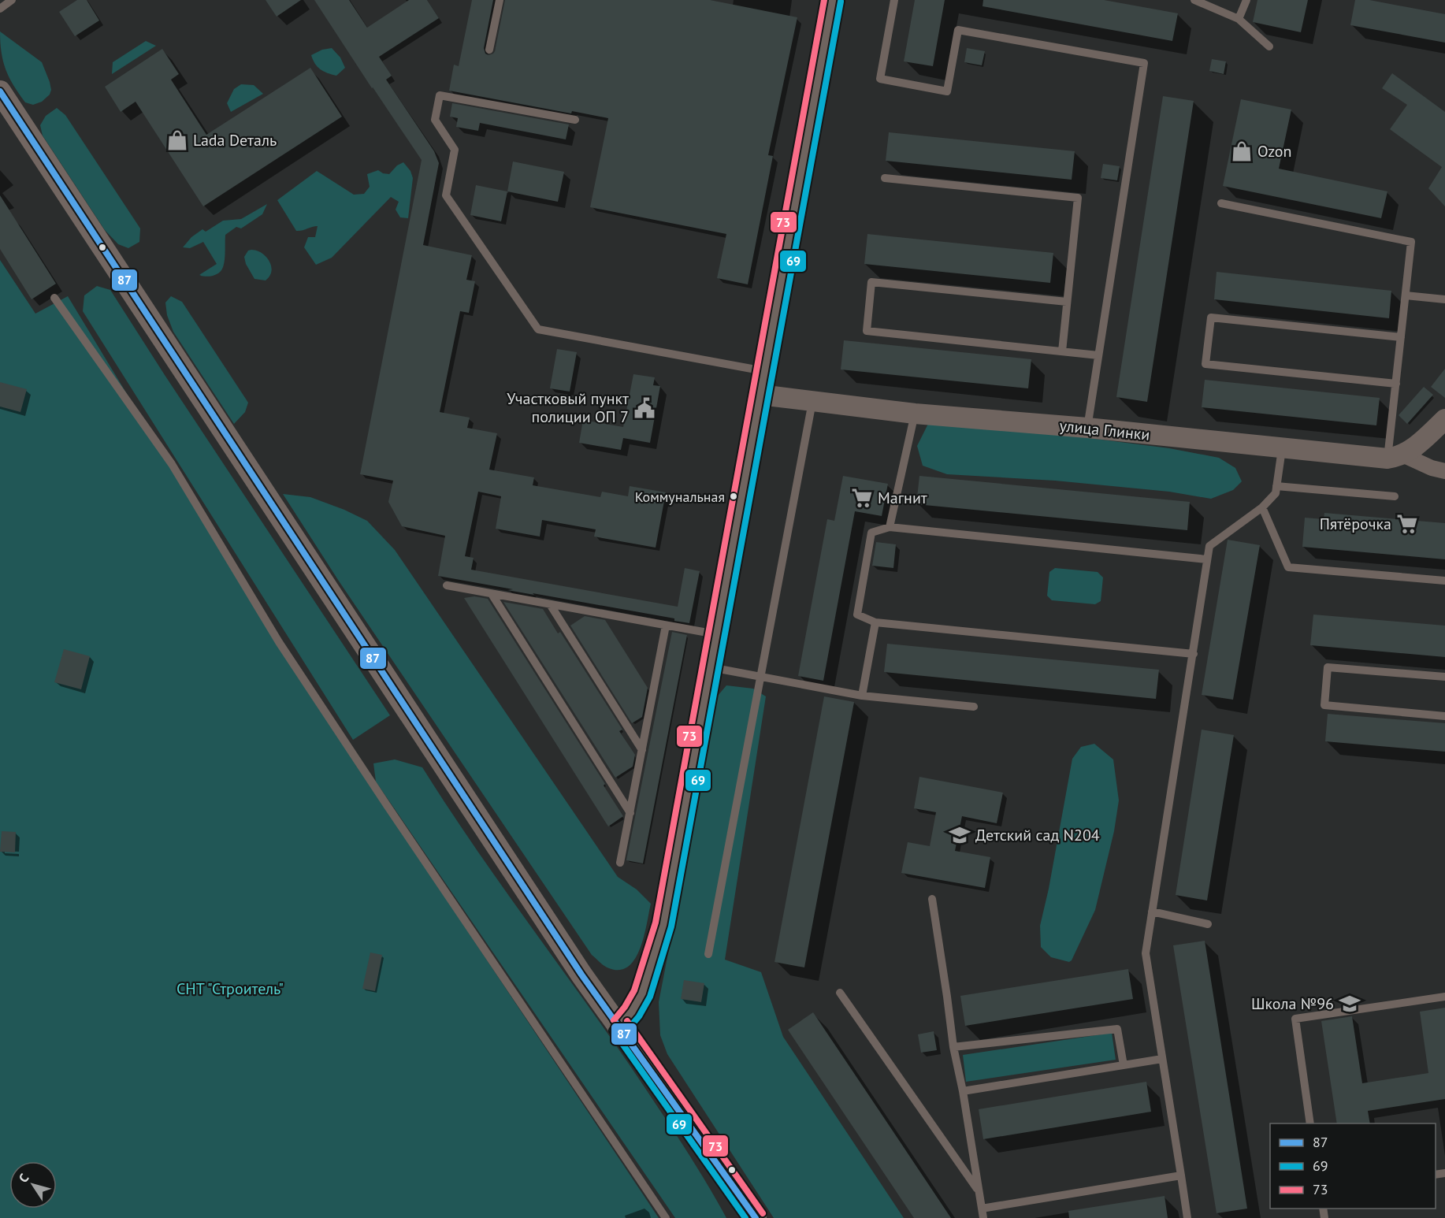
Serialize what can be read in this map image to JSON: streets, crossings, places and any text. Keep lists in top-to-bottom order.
{
  "streets": {
    "street": ["улица Глинки"]
  },
  "parks": ["СНТ \"Строитель\""],
  "places": {
    "shop": ["Lada Dеталь", "Ozon"],
    "public building": ["Участковый пункт полиции ОП 7"],
    "other": ["Коммунальная"],
    "supermarket": ["Магнит", "Пятёрочка"],
    "school or university": ["Детский сад N204", "Школа №96"]
  },
  "lines": ["transit line 73", "transit line 69", "transit line 87"],
  "legend": ["87", "69", "73"],
  "north": "top left"
}
